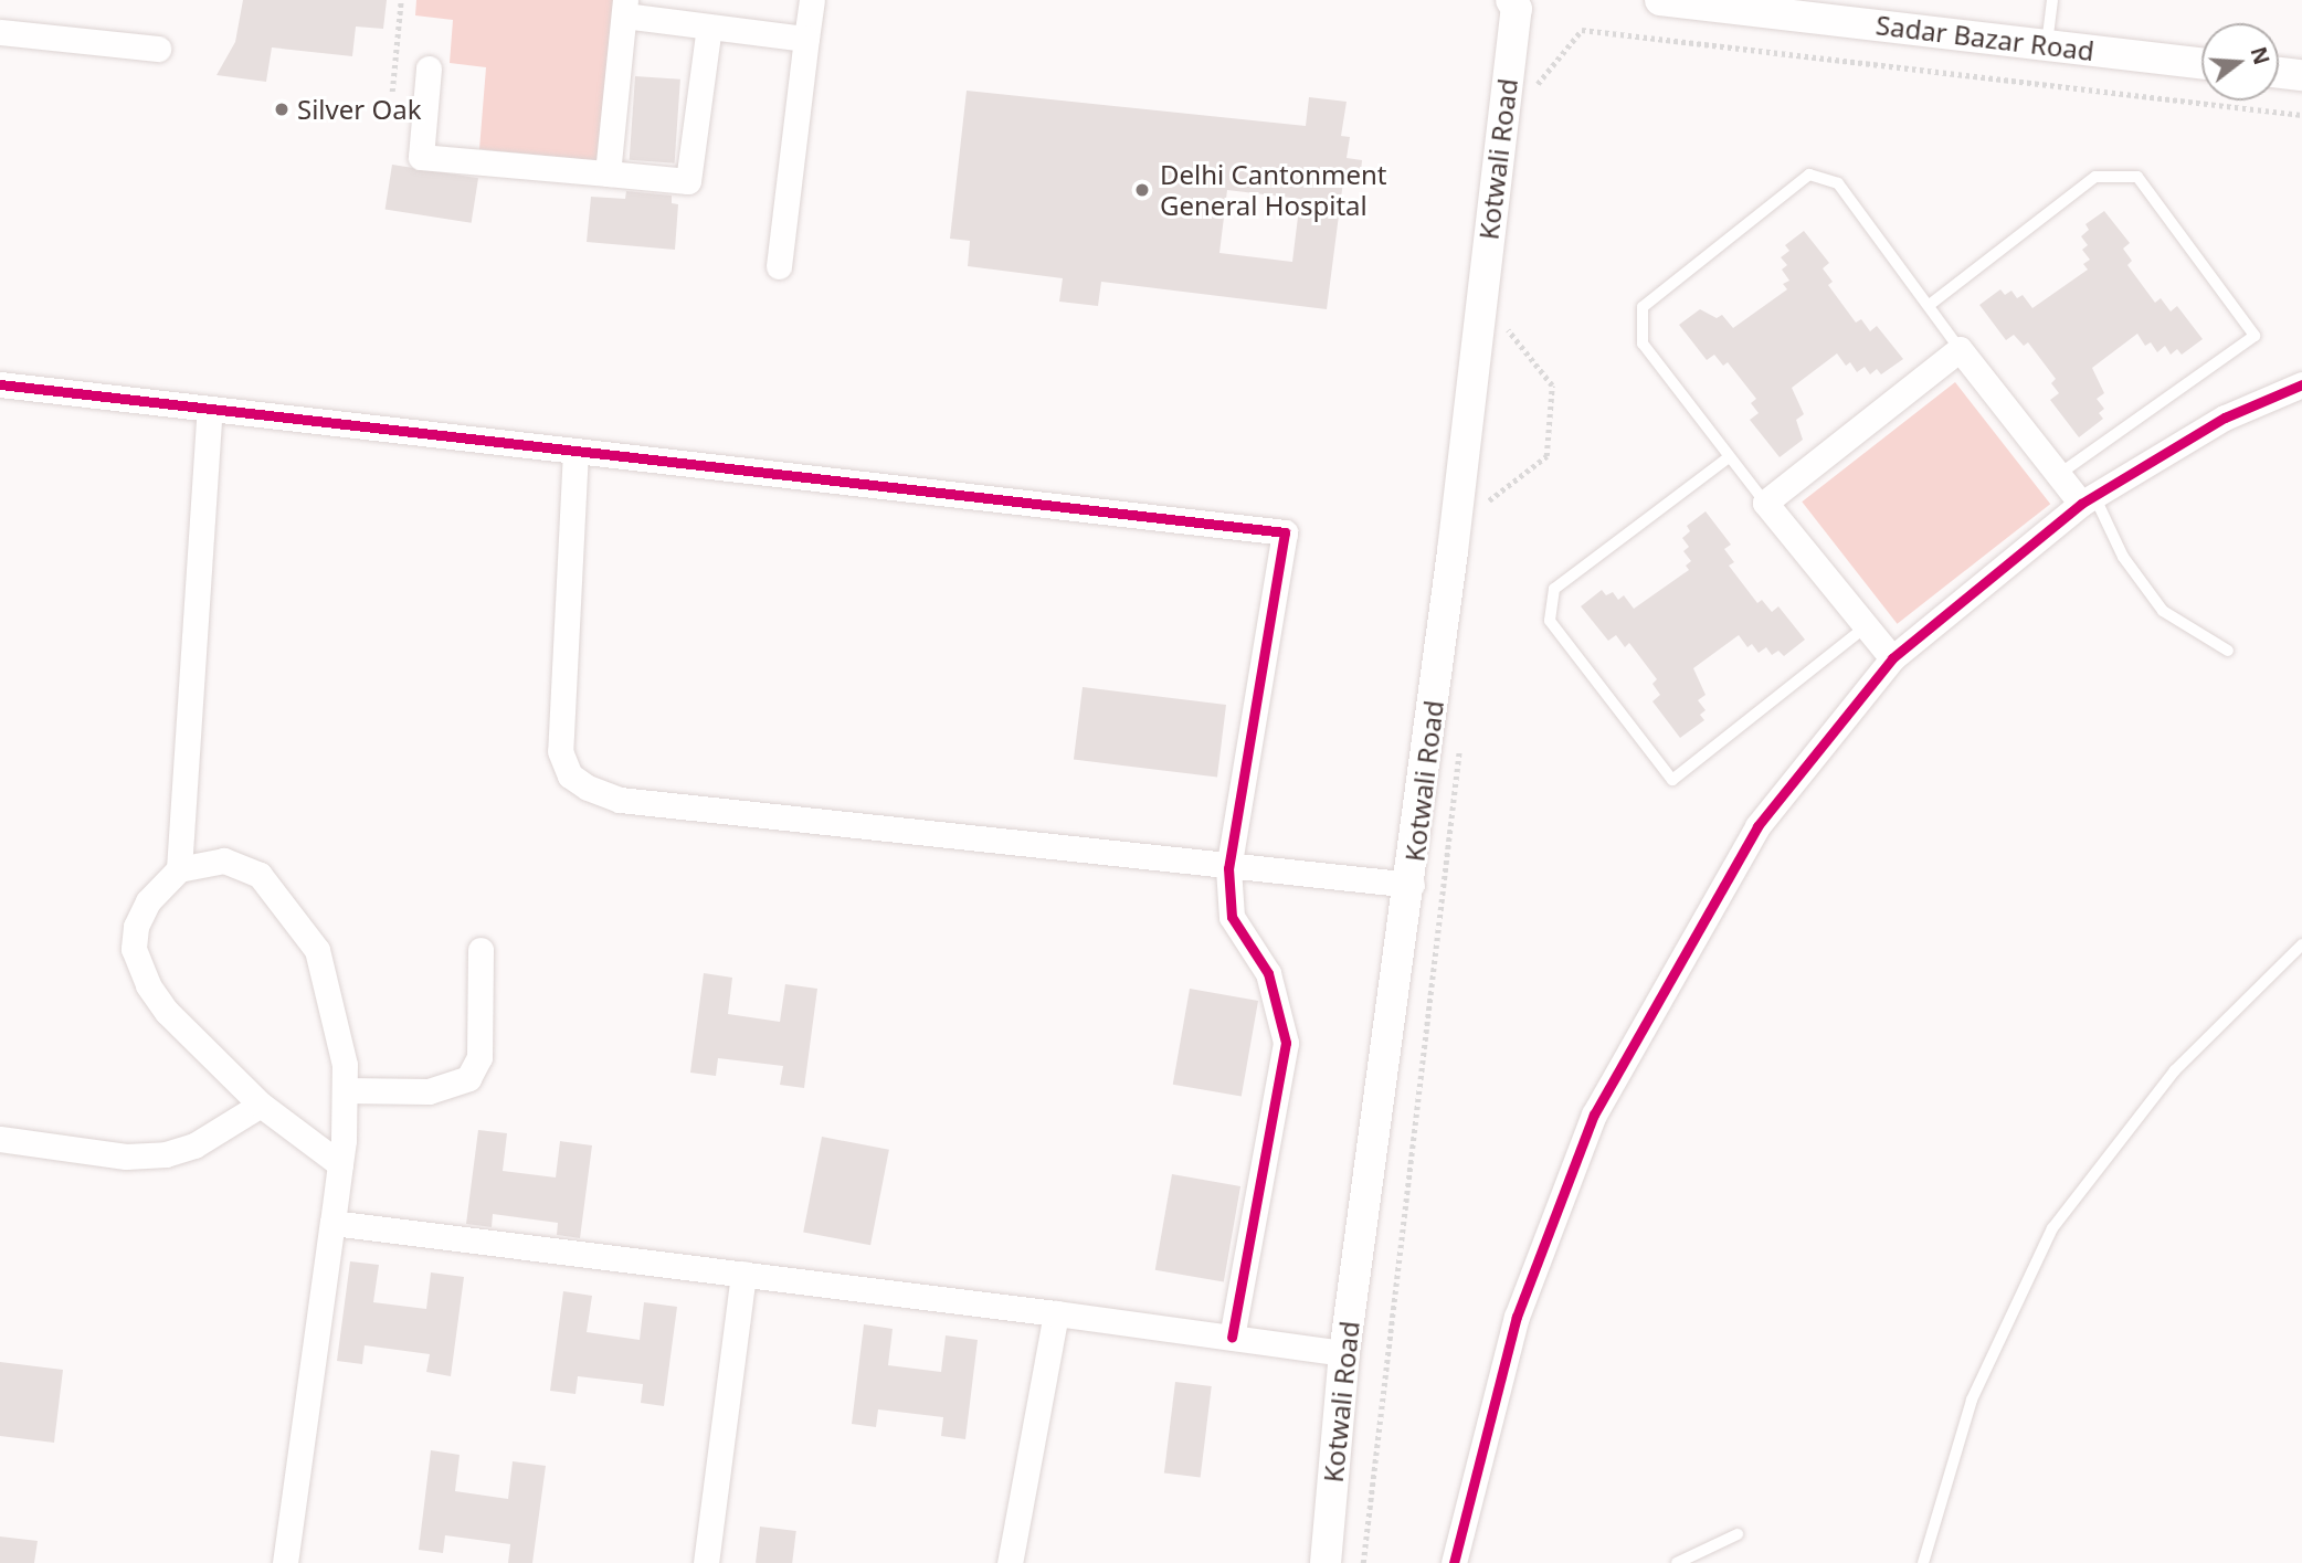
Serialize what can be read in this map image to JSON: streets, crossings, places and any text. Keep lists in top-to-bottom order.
{
  "streets": {
    "street": ["Sadar Bazar Road", "Kotwali Road"]
  },
  "places": ["Silver Oak", "Delhi Cantonment General Hospital"],
  "north": "right"
}
